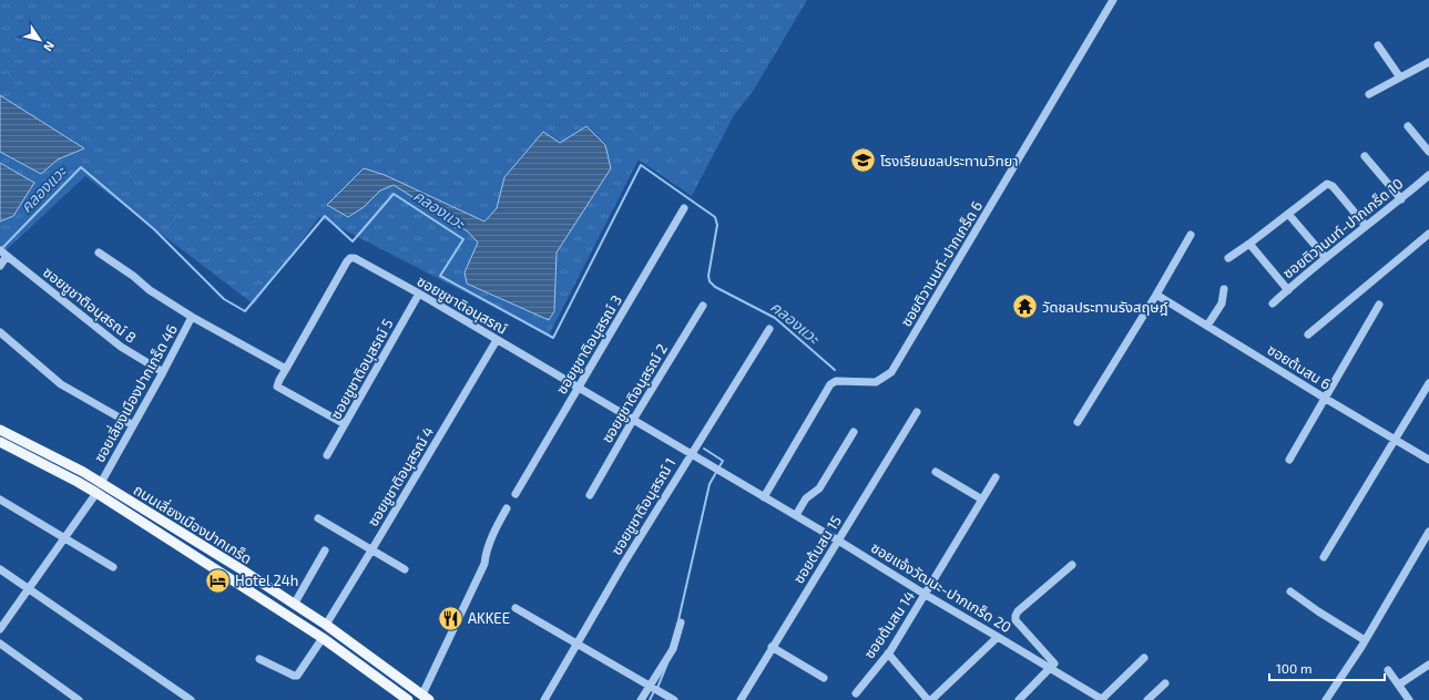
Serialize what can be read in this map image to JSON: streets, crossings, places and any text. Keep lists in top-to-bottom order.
{
  "streets": {
    "main road": ["ถนนเลี่ยงเมืองปากเกร็ด"],
    "street": [
      "ซอยติวานนท์-ปากเกร็ด 10",
      "ซอยติวานนท์-ปากเกร็ด 6",
      "ซอยชูชาติอนุสรณ์ 8",
      "ซอยชูชาติอนุสรณ์",
      "ซอยชูชาติอนุสรณ์ 3",
      "ซอยต้นสน 6",
      "ซอยชูชาติอนุสรณ์ 5",
      "ซอยเลี่ยงเมืองปากเกร็ด 46",
      "ซอยชูชาติอนุสรณ์ 2",
      "ซอยชูชาติอนุสรณ์ 4",
      "ซอยชูชาติอนุสรณ์ 1",
      "ซอยต้นสน 15",
      "ซอยแจ้งวัฒนะ-ปากเกร็ด 20",
      "ซอยต้นสน 14"
    ]
  },
  "crossings": [
    ["ซอยติวานนท์-ปากเกร็ด 6", "ซอยชูชาติอนุสรณ์"],
    ["ซอยติวานนท์-ปากเกร็ด 6", "ซอยแจ้งวัฒนะ-ปากเกร็ด 20"],
    ["ซอยชูชาติอนุสรณ์ 8", "ซอยเลี่ยงเมืองปากเกร็ด 46"],
    ["ซอยชูชาติอนุสรณ์", "ซอยชูชาติอนุสรณ์ 3"],
    ["ซอยชูชาติอนุสรณ์", "ซอยชูชาติอนุสรณ์ 5"],
    ["ซอยชูชาติอนุสรณ์", "ซอยชูชาติอนุสรณ์ 2"],
    ["ซอยชูชาติอนุสรณ์", "ซอยชูชาติอนุสรณ์ 4"],
    ["ซอยชูชาติอนุสรณ์", "ซอยชูชาติอนุสรณ์ 1"],
    ["ซอยชูชาติอนุสรณ์", "ซอยแจ้งวัฒนะ-ปากเกร็ด 20"],
    ["ซอยเลี่ยงเมืองปากเกร็ด 46", "ถนนเลี่ยงเมืองปากเกร็ด"],
    ["ซอยชูชาติอนุสรณ์ 4", "ถนนเลี่ยงเมืองปากเกร็ด"],
    ["ซอยต้นสน 15", "ซอยแจ้งวัฒนะ-ปากเกร็ด 20"],
    ["ซอยแจ้งวัฒนะ-ปากเกร็ด 20", "ซอยต้นสน 14"]
  ],
  "water": ["คลองแวะ"],
  "places": {
    "school or university": ["โรงเรียนชลประทานวิทยา"],
    "temple": ["วัดชลประทานรังสฤษฎ์"],
    "hotel": ["Hotel 24h"],
    "restaurant": ["AKKEE"]
  },
  "scale_bar": "100 m",
  "north": "bottom right"
}
